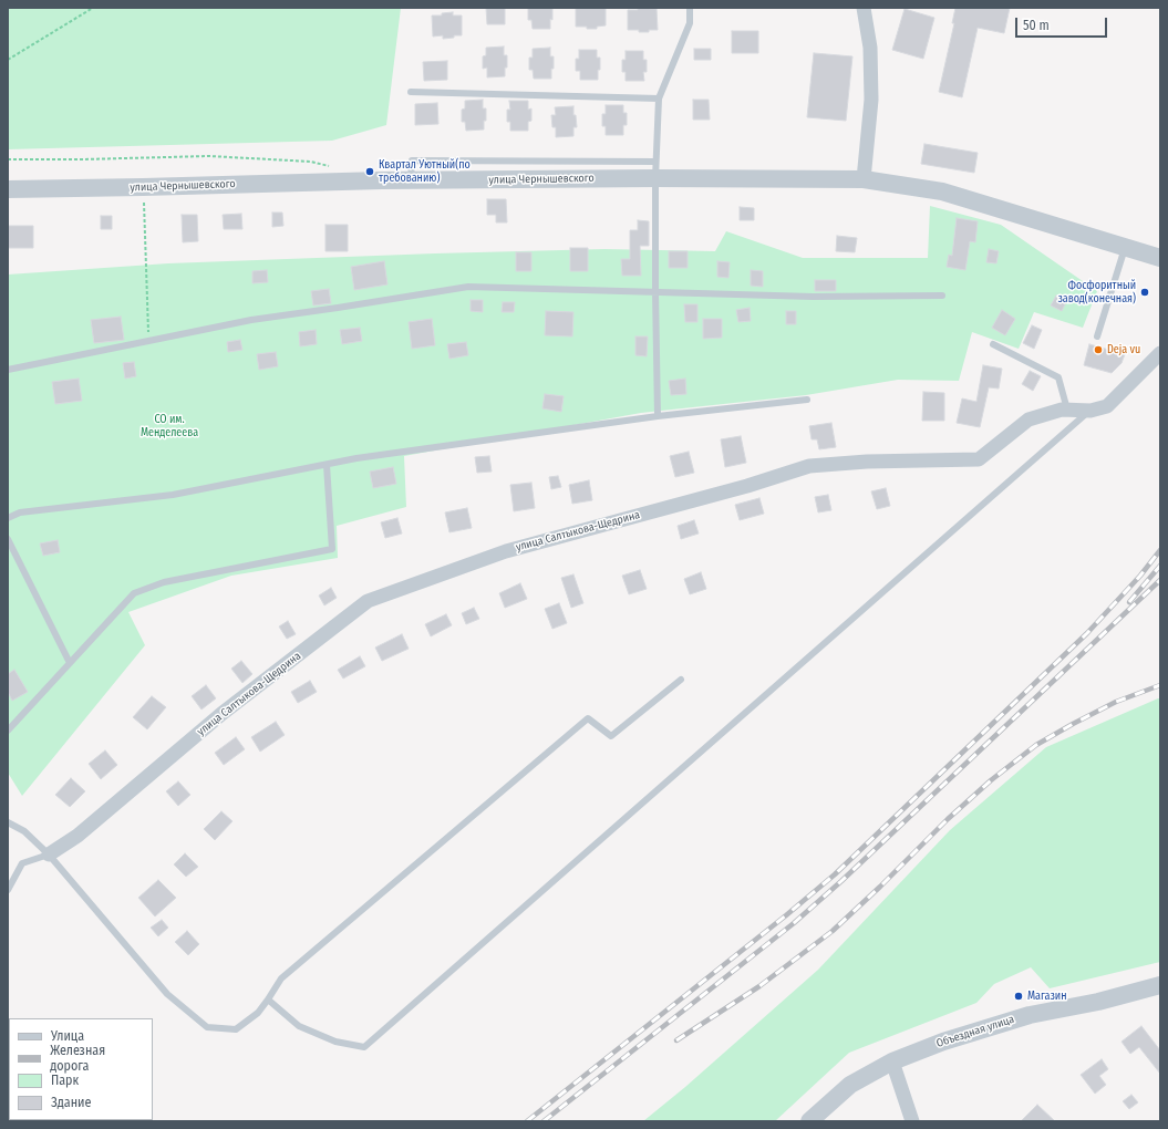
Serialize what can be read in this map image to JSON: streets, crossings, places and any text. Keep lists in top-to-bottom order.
{
  "streets": {
    "street": ["улица Чернышевского", "улица Салтыкова-Щедрина", "Объездная улица"]
  },
  "parks": ["СО им. Менделеева"],
  "places": [
    "Квартал Уютный(по требованию)",
    "Фосфоритный завод(конечная)",
    "Deja vu",
    "Магазин"
  ],
  "legend": [
    "Улица",
    "Железная дорога",
    "Парк",
    "Здание"
  ],
  "scale_bar": "50 m"
}
